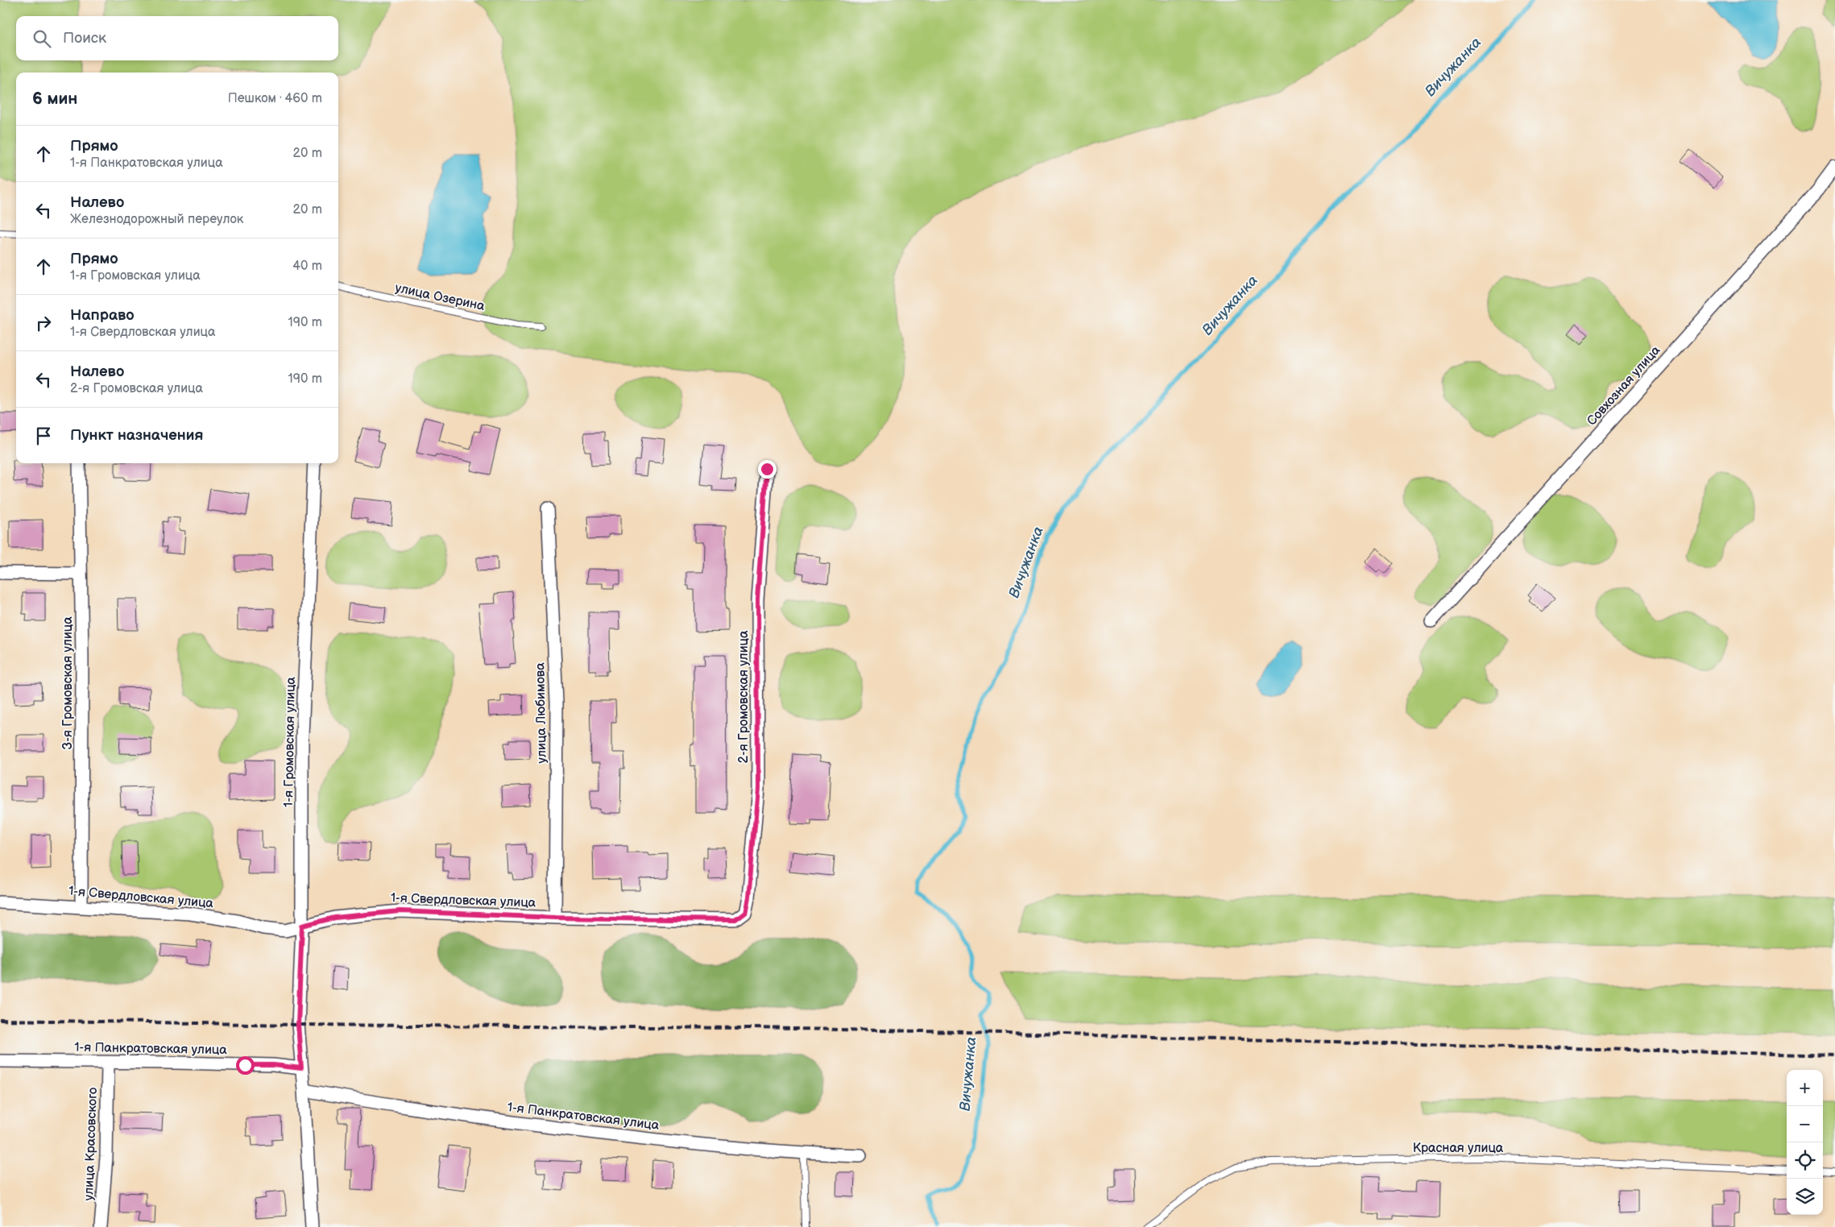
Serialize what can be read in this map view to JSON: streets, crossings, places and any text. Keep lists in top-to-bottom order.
{
  "streets": {
    "street": [
      "Совхозная улица",
      "3-я Громовская улица",
      "2-я Громовская улица",
      "улица Любимова",
      "1-я Громовская улица",
      "1-я Свердловская улица",
      "1-я Панкратовская улица",
      "улица Красовского"
    ],
    "lane": ["улица Озерина", "Красная улица"]
  },
  "crossings": [
    ["3-я Громовская улица", "1-я Свердловская улица"],
    ["2-я Громовская улица", "1-я Свердловская улица"],
    ["улица Любимова", "1-я Свердловская улица"],
    ["1-я Громовская улица", "1-я Свердловская улица"],
    ["1-я Громовская улица", "1-я Панкратовская улица"],
    ["1-я Панкратовская улица", "улица Красовского"]
  ],
  "water": ["Вичужанка"],
  "page": {
    "search": "Поиск",
    "heading": ["6 мин", "Пешком · 460 m"],
    "list": [
      ["Прямо", "1-я Панкратовская улица", "20 m"],
      ["Налево", "Железнодорожный переулок", "20 m"],
      ["Прямо", "1-я Громовская улица", "40 m"],
      ["Направо", "1-я Свердловская улица", "190 m"],
      ["Налево", "2-я Громовская улица", "190 m"],
      "Пункт назначения"
    ],
    "map_buttons": ["+", "−"]
  }
}
